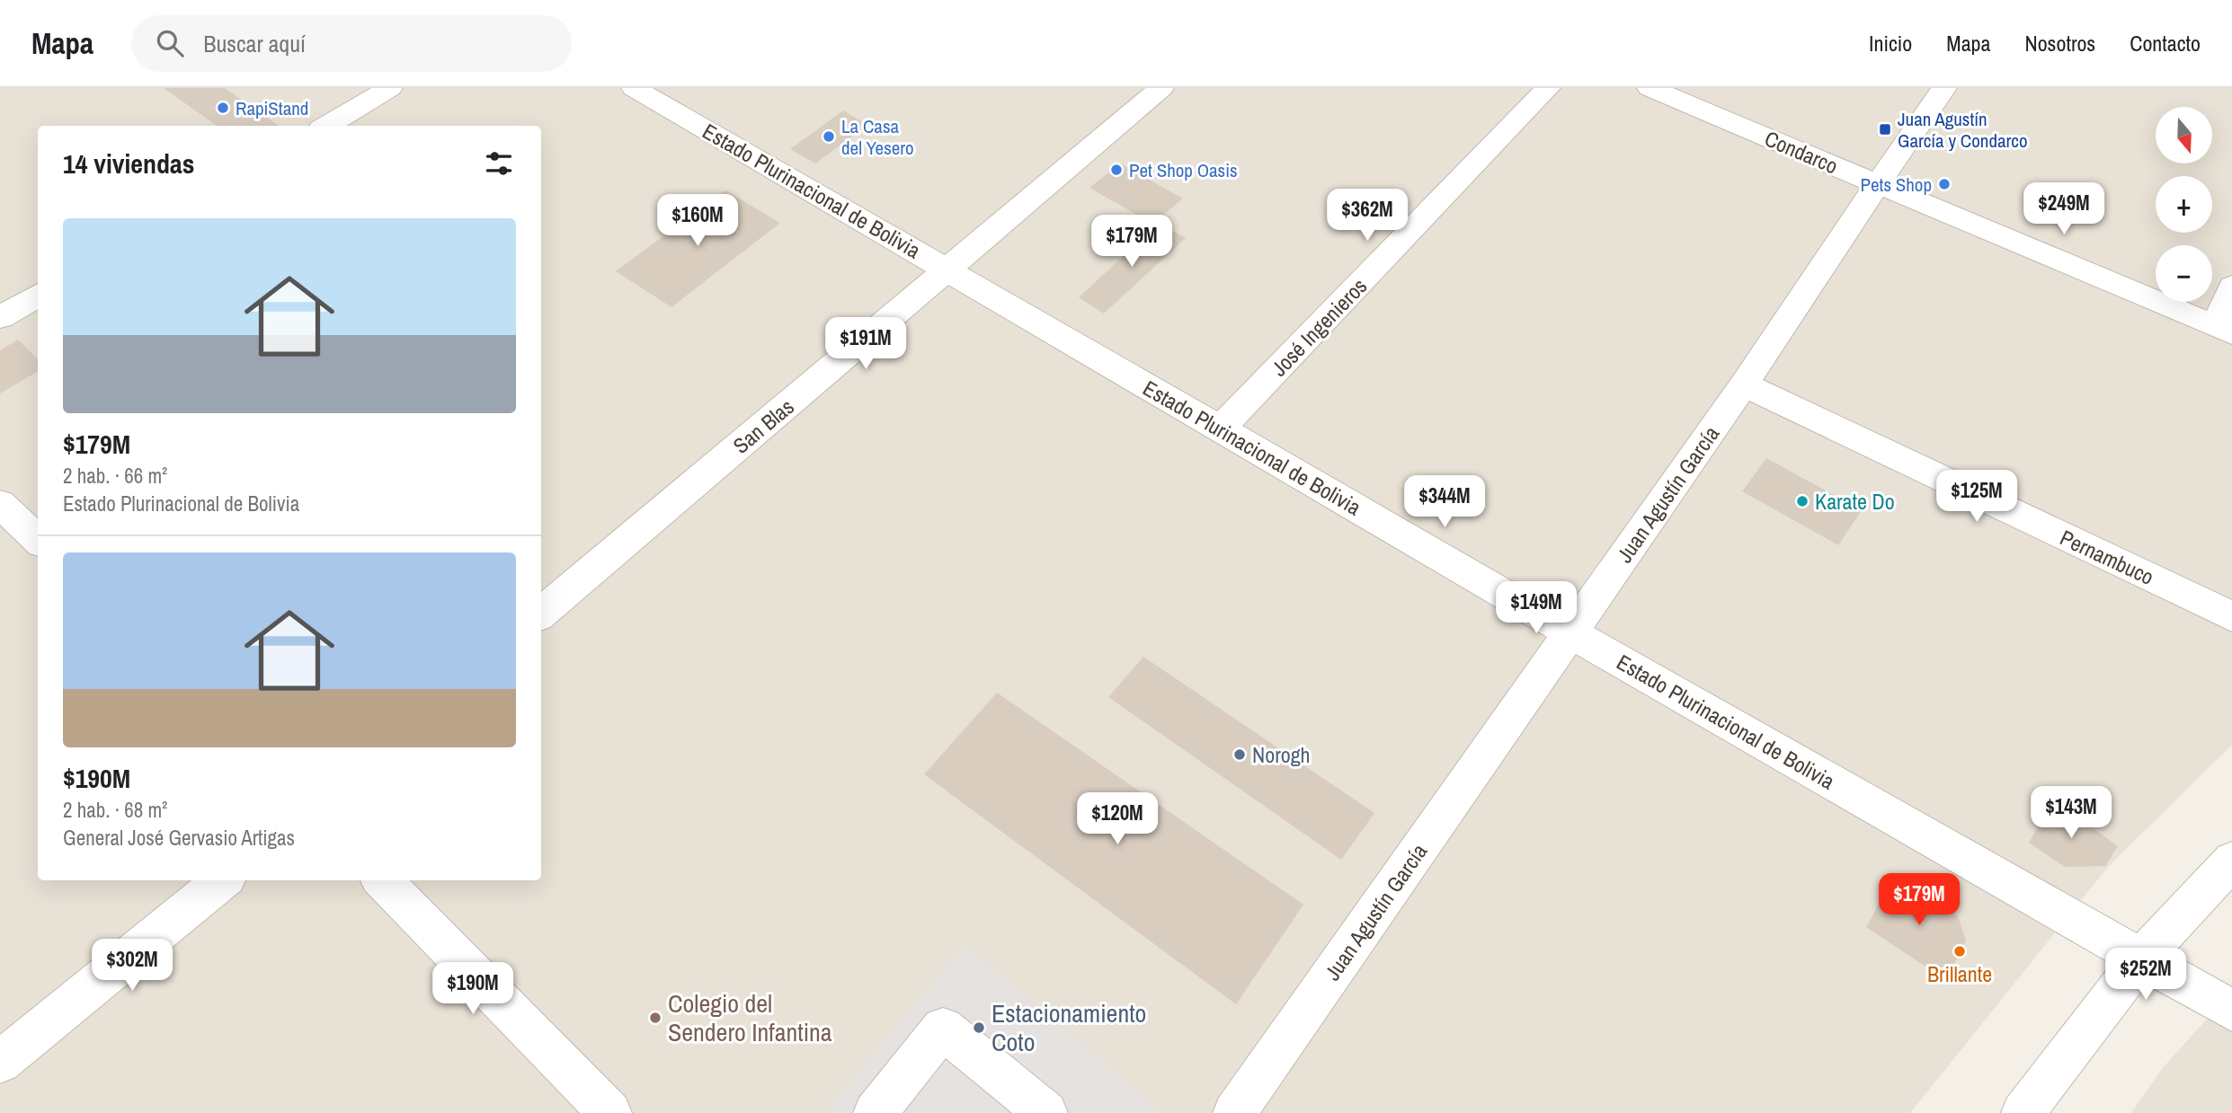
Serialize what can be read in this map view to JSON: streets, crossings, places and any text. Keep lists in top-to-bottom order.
{
  "streets": {
    "street": [
      "Condarco",
      "Estado Plurinacional de Bolivia",
      "José Ingenieros",
      "San Blas",
      "Juan Agustín García",
      "Pernambuco"
    ]
  },
  "crossings": [
    ["Condarco", "Juan Agustín García"],
    ["Estado Plurinacional de Bolivia", "José Ingenieros"],
    ["Estado Plurinacional de Bolivia", "San Blas"],
    ["Estado Plurinacional de Bolivia", "Juan Agustín García"],
    ["Juan Agustín García", "Pernambuco"]
  ],
  "places": {
    "other": [
      "RapiStand",
      "La Casa del Yesero",
      "Pet Shop Oasis",
      "Pets Shop",
      "Karate Do",
      "Norogh",
      "Brillante",
      "Colegio del Sendero Infantina",
      "Estacionamiento Coto"
    ],
    "transit": ["Juan Agustín García y Condarco"]
  },
  "north": "bottom",
  "page": {
    "header": "Mapa",
    "search": "Buscar aquí",
    "nav": [
      "Inicio",
      "Mapa",
      "Nosotros",
      "Contacto"
    ],
    "map_buttons": ["+", "−"],
    "heading": "14 viviendas",
    "price": [
      "$249M",
      "$362M",
      "$160M",
      "$179M",
      "$191M",
      "$125M",
      "$344M",
      "$149M",
      "$143M",
      "$120M",
      "$179M",
      "$302M",
      "$252M",
      "$190M"
    ],
    "list": [
      {
        "name": "$179M",
        "note": "2 hab. · 66 m² · Estado Plurinacional de Bolivia"
      },
      {
        "name": "$190M",
        "note": "2 hab. · 68 m² · General José Gervasio Artigas"
      }
    ]
  }
}
